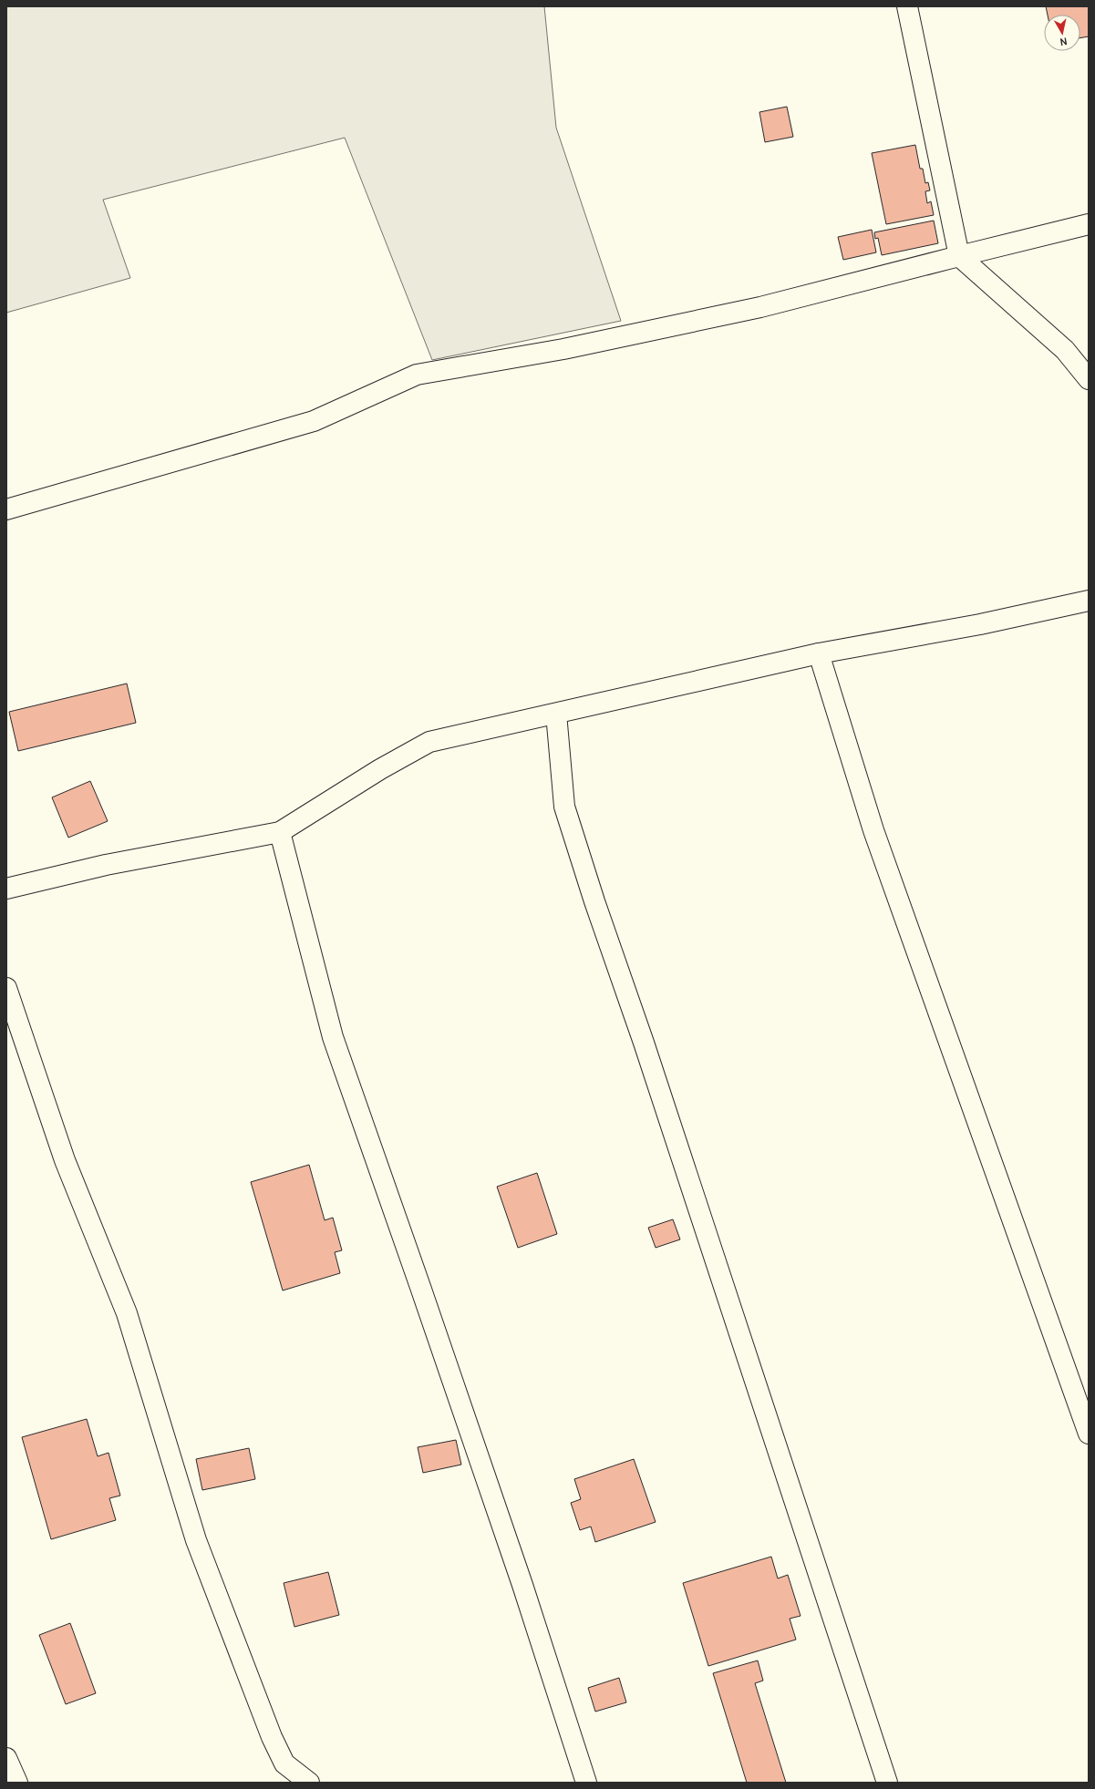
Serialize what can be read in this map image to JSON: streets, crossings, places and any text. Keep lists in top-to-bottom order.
{
  "north": "bottom"
}
